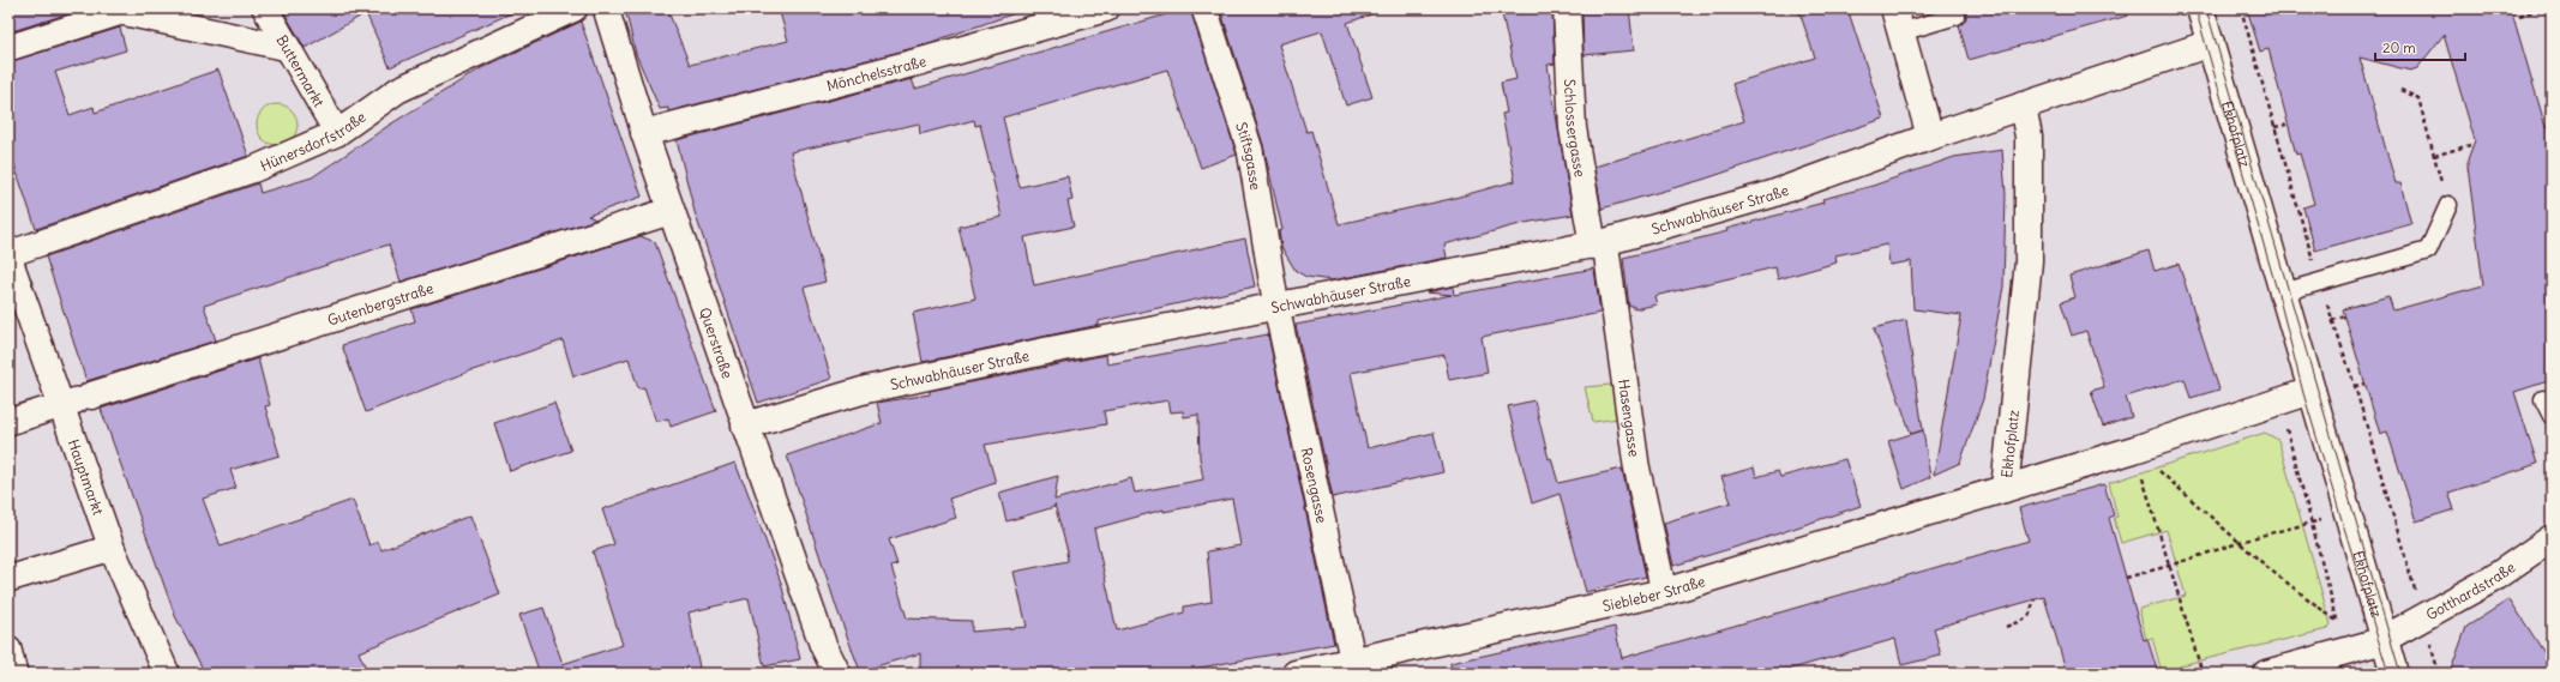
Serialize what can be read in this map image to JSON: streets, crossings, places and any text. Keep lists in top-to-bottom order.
{
  "streets": {
    "street": [
      "Buttermarkt",
      "Mönchelsstraße",
      "Schlossergasse",
      "Ekhofplatz",
      "Hünersdorfstraße",
      "Stiftsgasse",
      "Schwabhäuser Straße",
      "Gutenbergstraße",
      "Querstraße",
      "Hasengasse",
      "Hauptmarkt",
      "Rosengasse",
      "Gotthardstraße",
      "Siebleber Straße"
    ]
  },
  "crossings": [
    ["Buttermarkt", "Hünersdorfstraße"],
    ["Mönchelsstraße", "Querstraße"],
    ["Schlossergasse", "Schwabhäuser Straße"],
    ["Schlossergasse", "Hasengasse"],
    ["Ekhofplatz", "Gotthardstraße"],
    ["Ekhofplatz", "Siebleber Straße"],
    ["Hünersdorfstraße", "Hauptmarkt"],
    ["Stiftsgasse", "Schwabhäuser Straße"],
    ["Stiftsgasse", "Rosengasse"],
    ["Schwabhäuser Straße", "Querstraße"],
    ["Schwabhäuser Straße", "Hasengasse"],
    ["Schwabhäuser Straße", "Rosengasse"],
    ["Gutenbergstraße", "Querstraße"],
    ["Hasengasse", "Siebleber Straße"],
    ["Rosengasse", "Siebleber Straße"]
  ],
  "scale_bar": "20 m"
}
